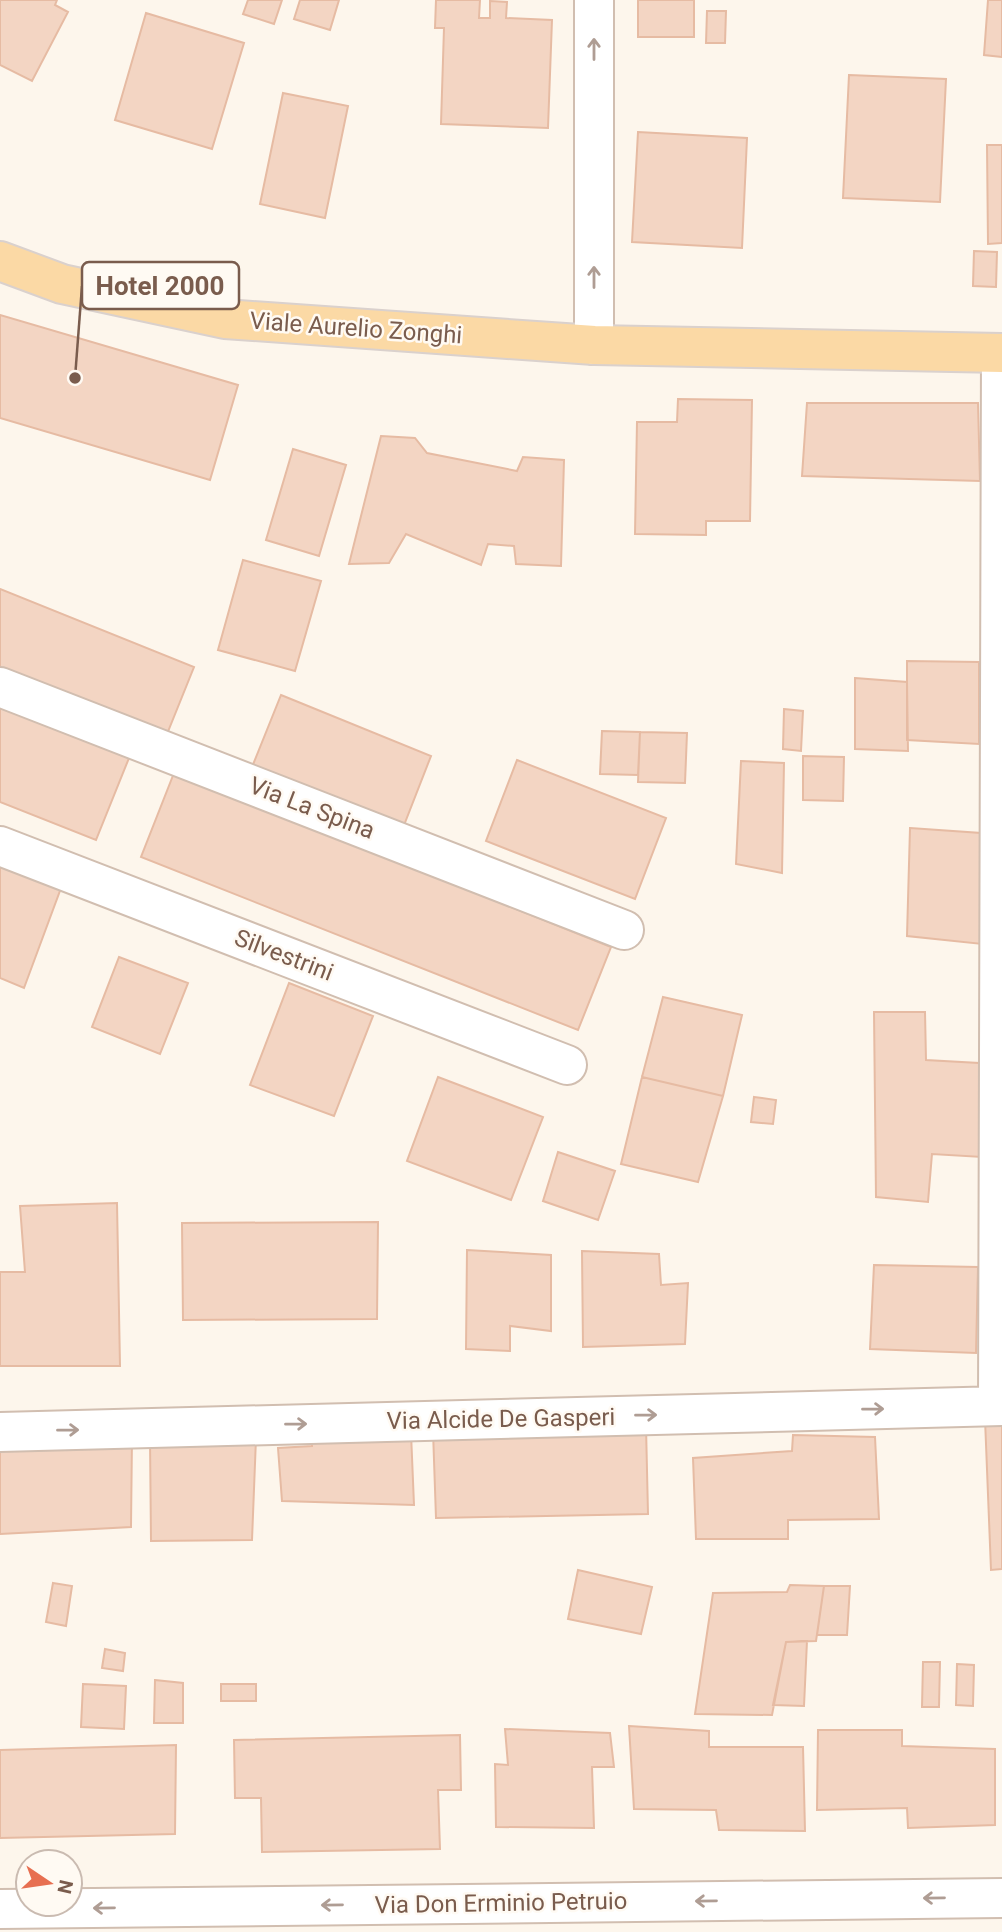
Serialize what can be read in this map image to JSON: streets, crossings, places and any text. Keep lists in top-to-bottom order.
{
  "streets": {
    "main road": ["Viale Aurelio Zonghi"],
    "street": [
      "Via La Spina",
      "Silvestrini",
      "Via Alcide De Gasperi",
      "Via Don Erminio Petruio"
    ]
  },
  "one_way": ["Via Alcide De Gasperi", "Via Don Erminio Petruio"],
  "places": ["Hotel 2000"],
  "north": "right"
}
